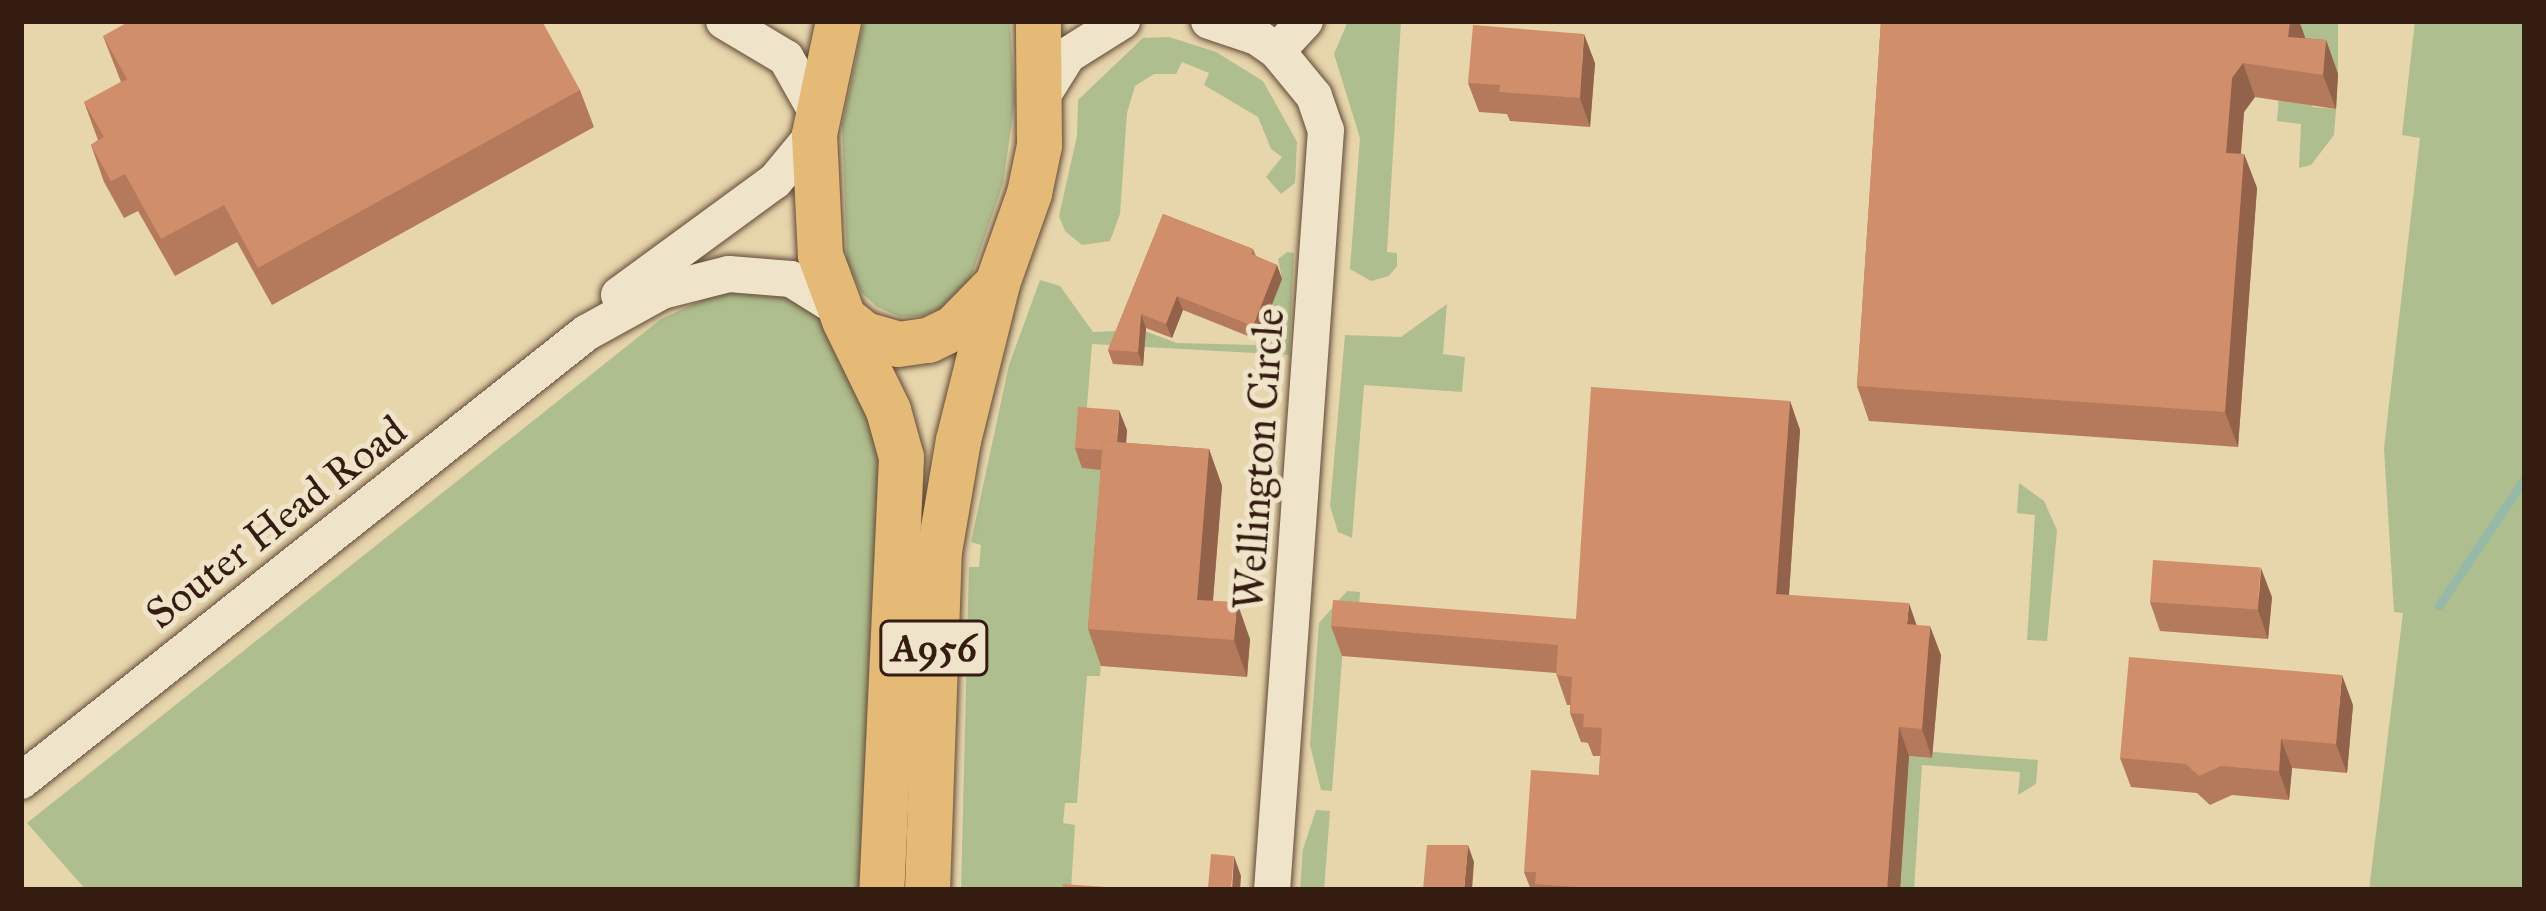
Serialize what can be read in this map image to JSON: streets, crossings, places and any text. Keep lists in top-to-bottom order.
{
  "streets": {
    "main road": ["A956"],
    "street": ["Wellington Circle", "Souter Head Road"]
  },
  "crossings": [
    ["Souter Head Road", "A956"]
  ]
}
